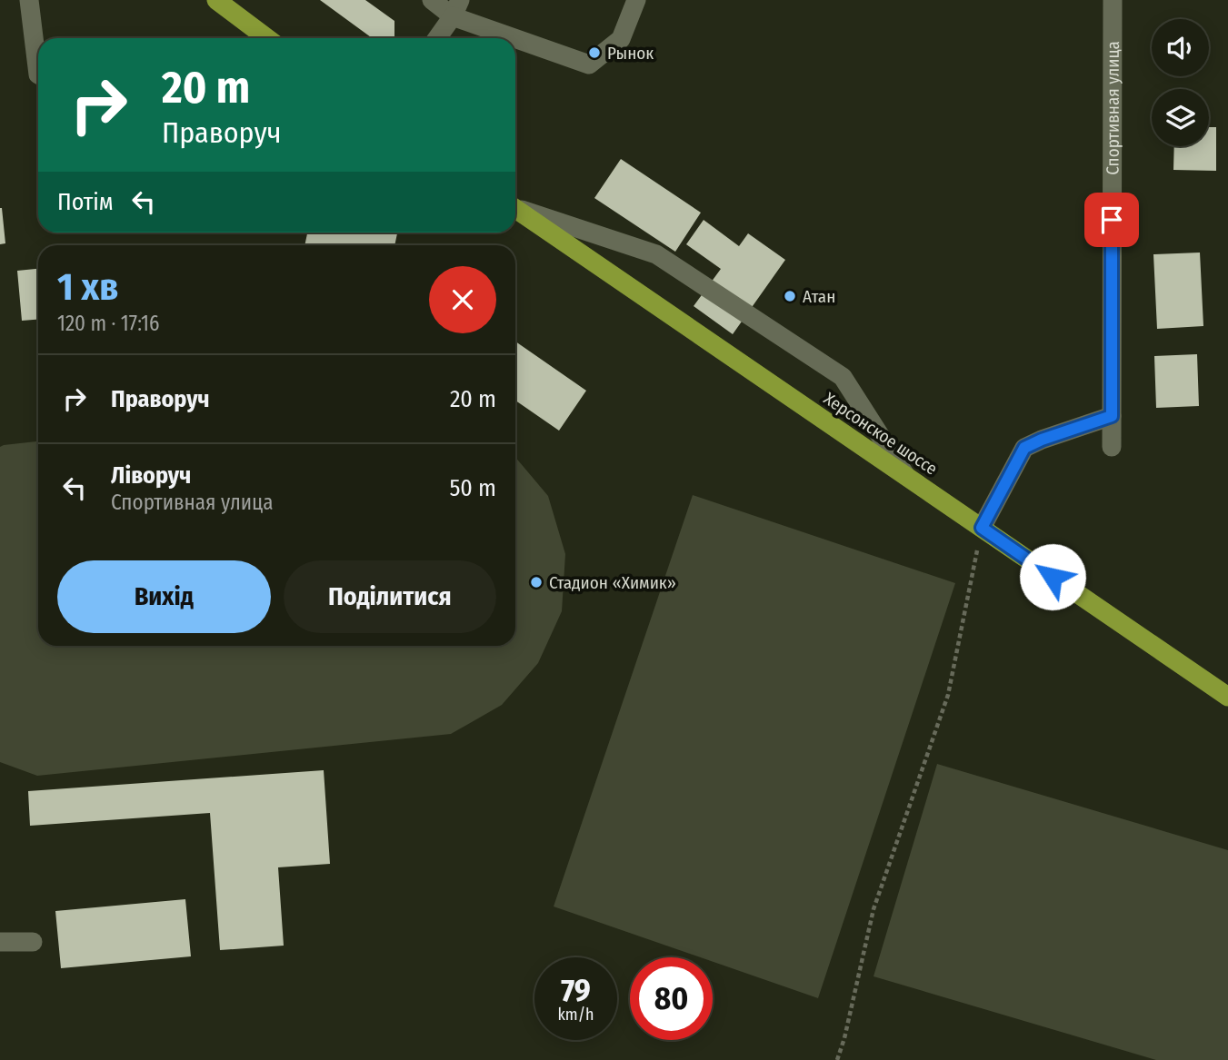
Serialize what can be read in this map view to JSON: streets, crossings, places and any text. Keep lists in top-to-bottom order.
{
  "streets": {
    "highway": ["Херсонское шоссе"],
    "street": ["Спортивная улица"]
  },
  "places": ["Рынок", "Атан", "Стадион «Химик»"],
  "page": {
    "turn": ["20 m", "Праворуч"],
    "then": "Потім",
    "heading": ["1 хв", "120 m · 17:16"],
    "list": [
      {
        "name": "Праворуч",
        "value": "20 m"
      },
      {
        "name": "Ліворуч",
        "note": "Спортивная улица",
        "value": "50 m"
      }
    ],
    "buttons": ["Вихід", "Поділитися"],
    "speed": "79 km/h",
    "limit": "80"
  }
}
